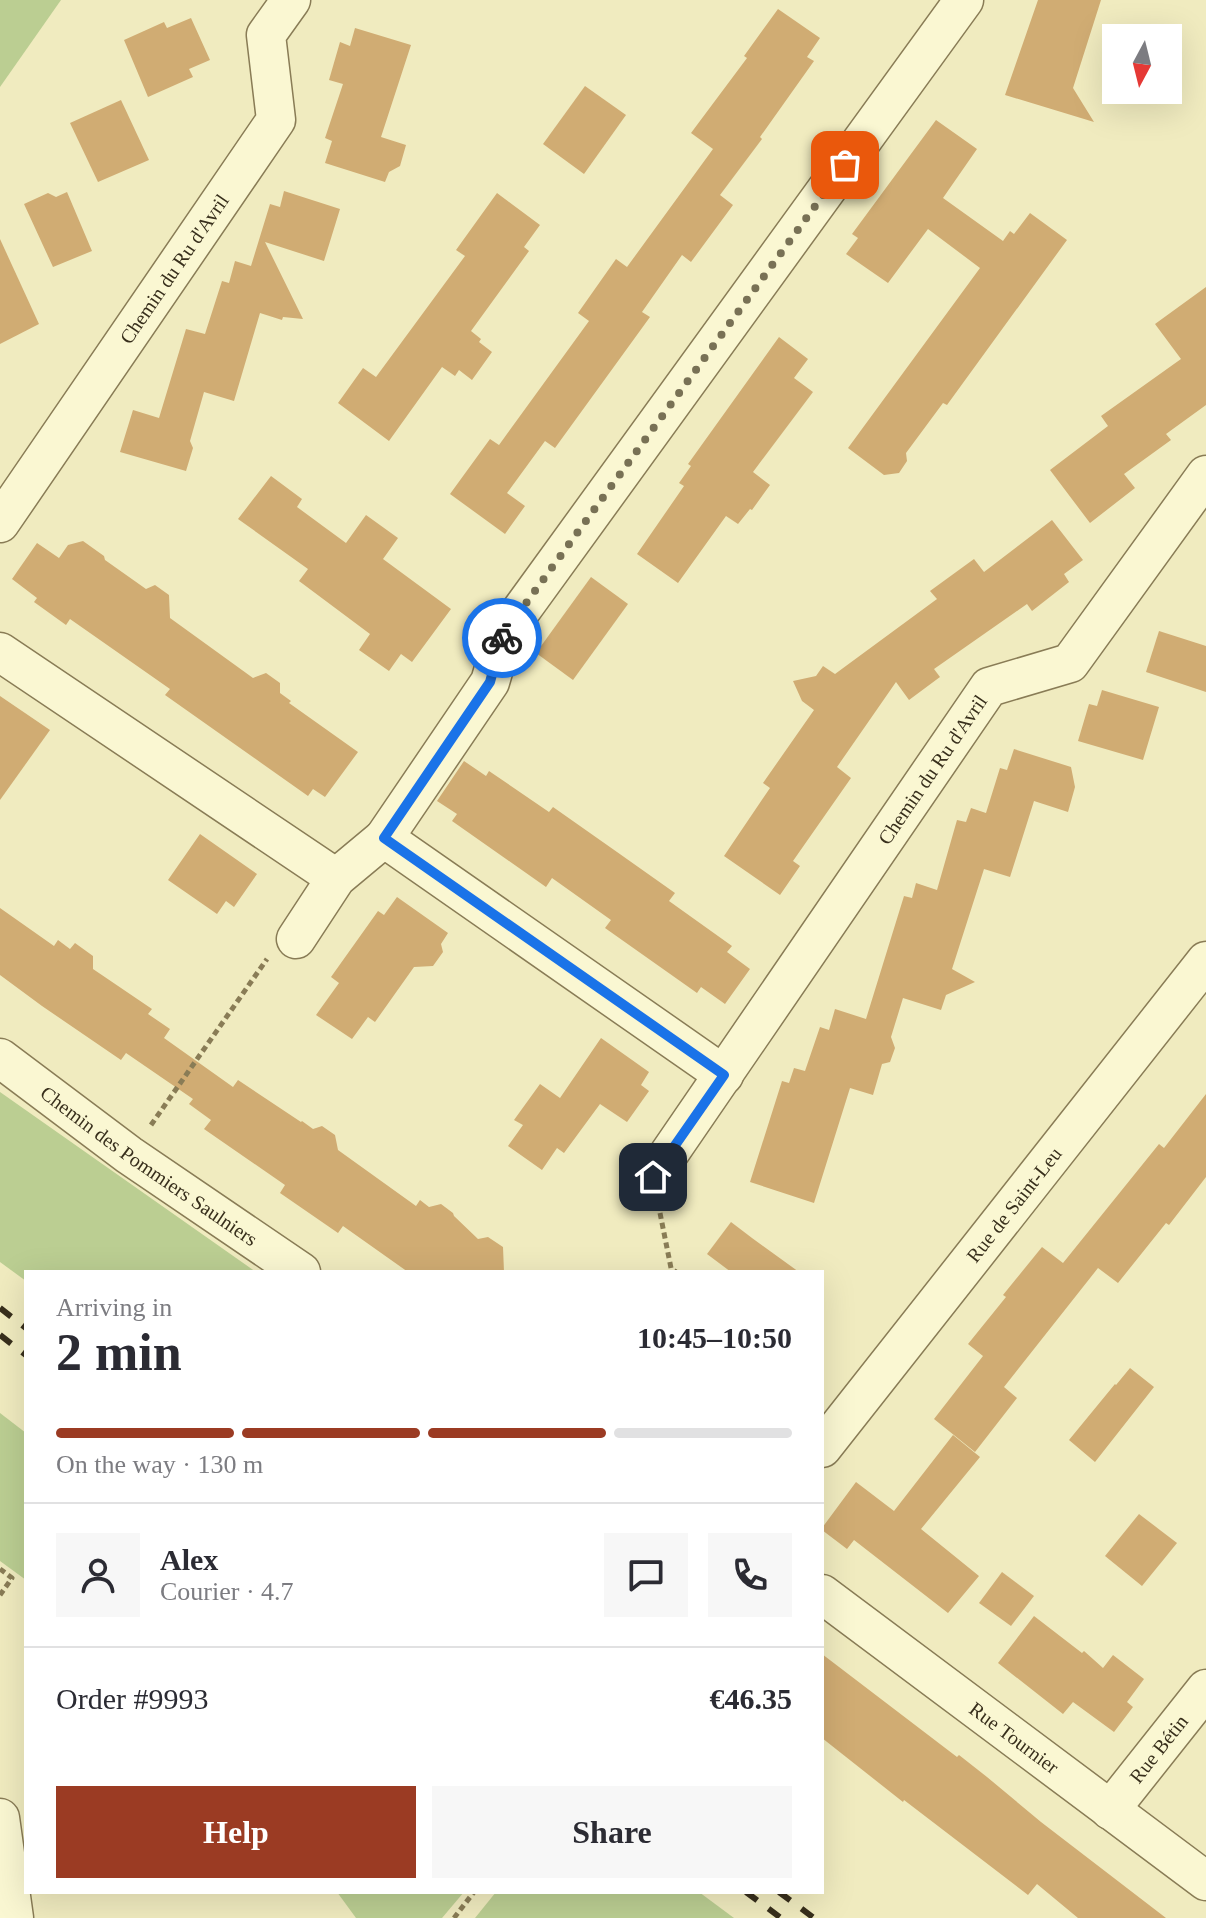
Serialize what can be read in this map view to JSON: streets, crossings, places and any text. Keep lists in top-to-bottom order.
{
  "streets": {
    "street": [
      "Chemin du Ru d'Avril",
      "Chemin des Pommiers Saulniers",
      "Rue de Saint-Leu",
      "Rue Tournier",
      "Rue Bétin"
    ]
  },
  "crossings": [
    ["Rue Tournier", "Rue Bétin"]
  ],
  "north": "bottom",
  "page": {
    "heading": ["2 min", "Arriving in", "10:45–10:50"],
    "panel": [
      "Alex",
      "Courier · 4.7",
      "Order #9993",
      "€46.35"
    ],
    "bar": "On the way · 130 m",
    "buttons": ["Help", "Share"]
  }
}
